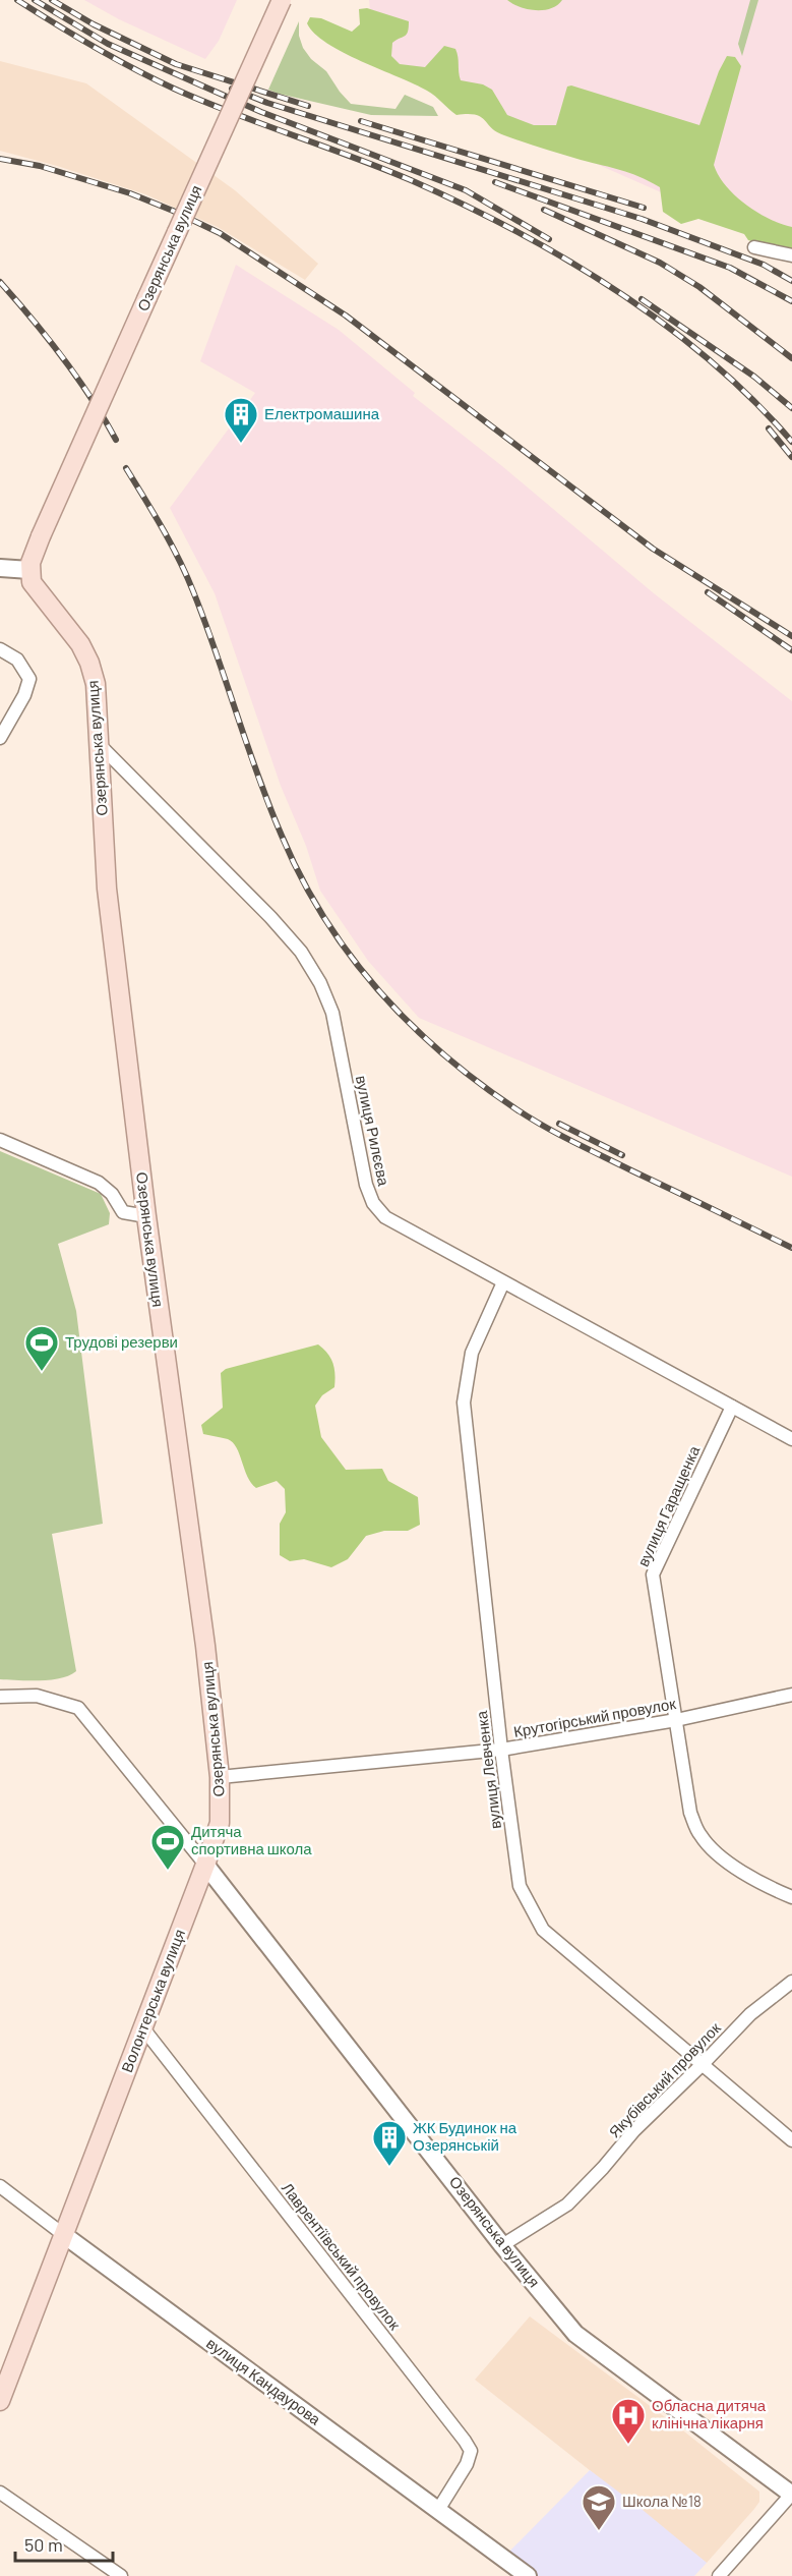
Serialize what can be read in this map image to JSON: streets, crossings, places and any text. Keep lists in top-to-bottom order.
{
  "streets": {
    "main road": ["Озерянська вулиця", "Волонтерська вулиця", "вулиця Кандаурова"],
    "street": [
      "вулиця Рилєєва",
      "вулиця Гаращенка",
      "Крутогірський провулок",
      "вулиця Левченка",
      "Якубівський провулок",
      "Лаврентіївський провулок"
    ]
  },
  "crossings": [
    ["Озерянська вулиця", "вулиця Рилєєва"],
    ["Озерянська вулиця", "Крутогірський провулок"],
    ["Озерянська вулиця", "Волонтерська вулиця"],
    ["Озерянська вулиця", "Якубівський провулок"],
    ["вулиця Рилєєва", "вулиця Гаращенка"],
    ["вулиця Рилєєва", "вулиця Левченка"],
    ["вулиця Гаращенка", "Крутогірський провулок"],
    ["Крутогірський провулок", "вулиця Левченка"],
    ["вулиця Левченка", "Якубівський провулок"],
    ["Волонтерська вулиця", "Лаврентіївський провулок"],
    ["Волонтерська вулиця", "вулиця Кандаурова"],
    ["Лаврентіївський провулок", "вулиця Кандаурова"]
  ],
  "places": {
    "building": ["Електромашина", "ЖК Будинок на Озерянській"],
    "sports": ["Трудові резерви", "Дитяча спортивна школа"],
    "hospital": ["Обласна дитяча клінічна лікарня"],
    "school or university": ["Школа №18"]
  },
  "scale_bar": "50 m"
}
